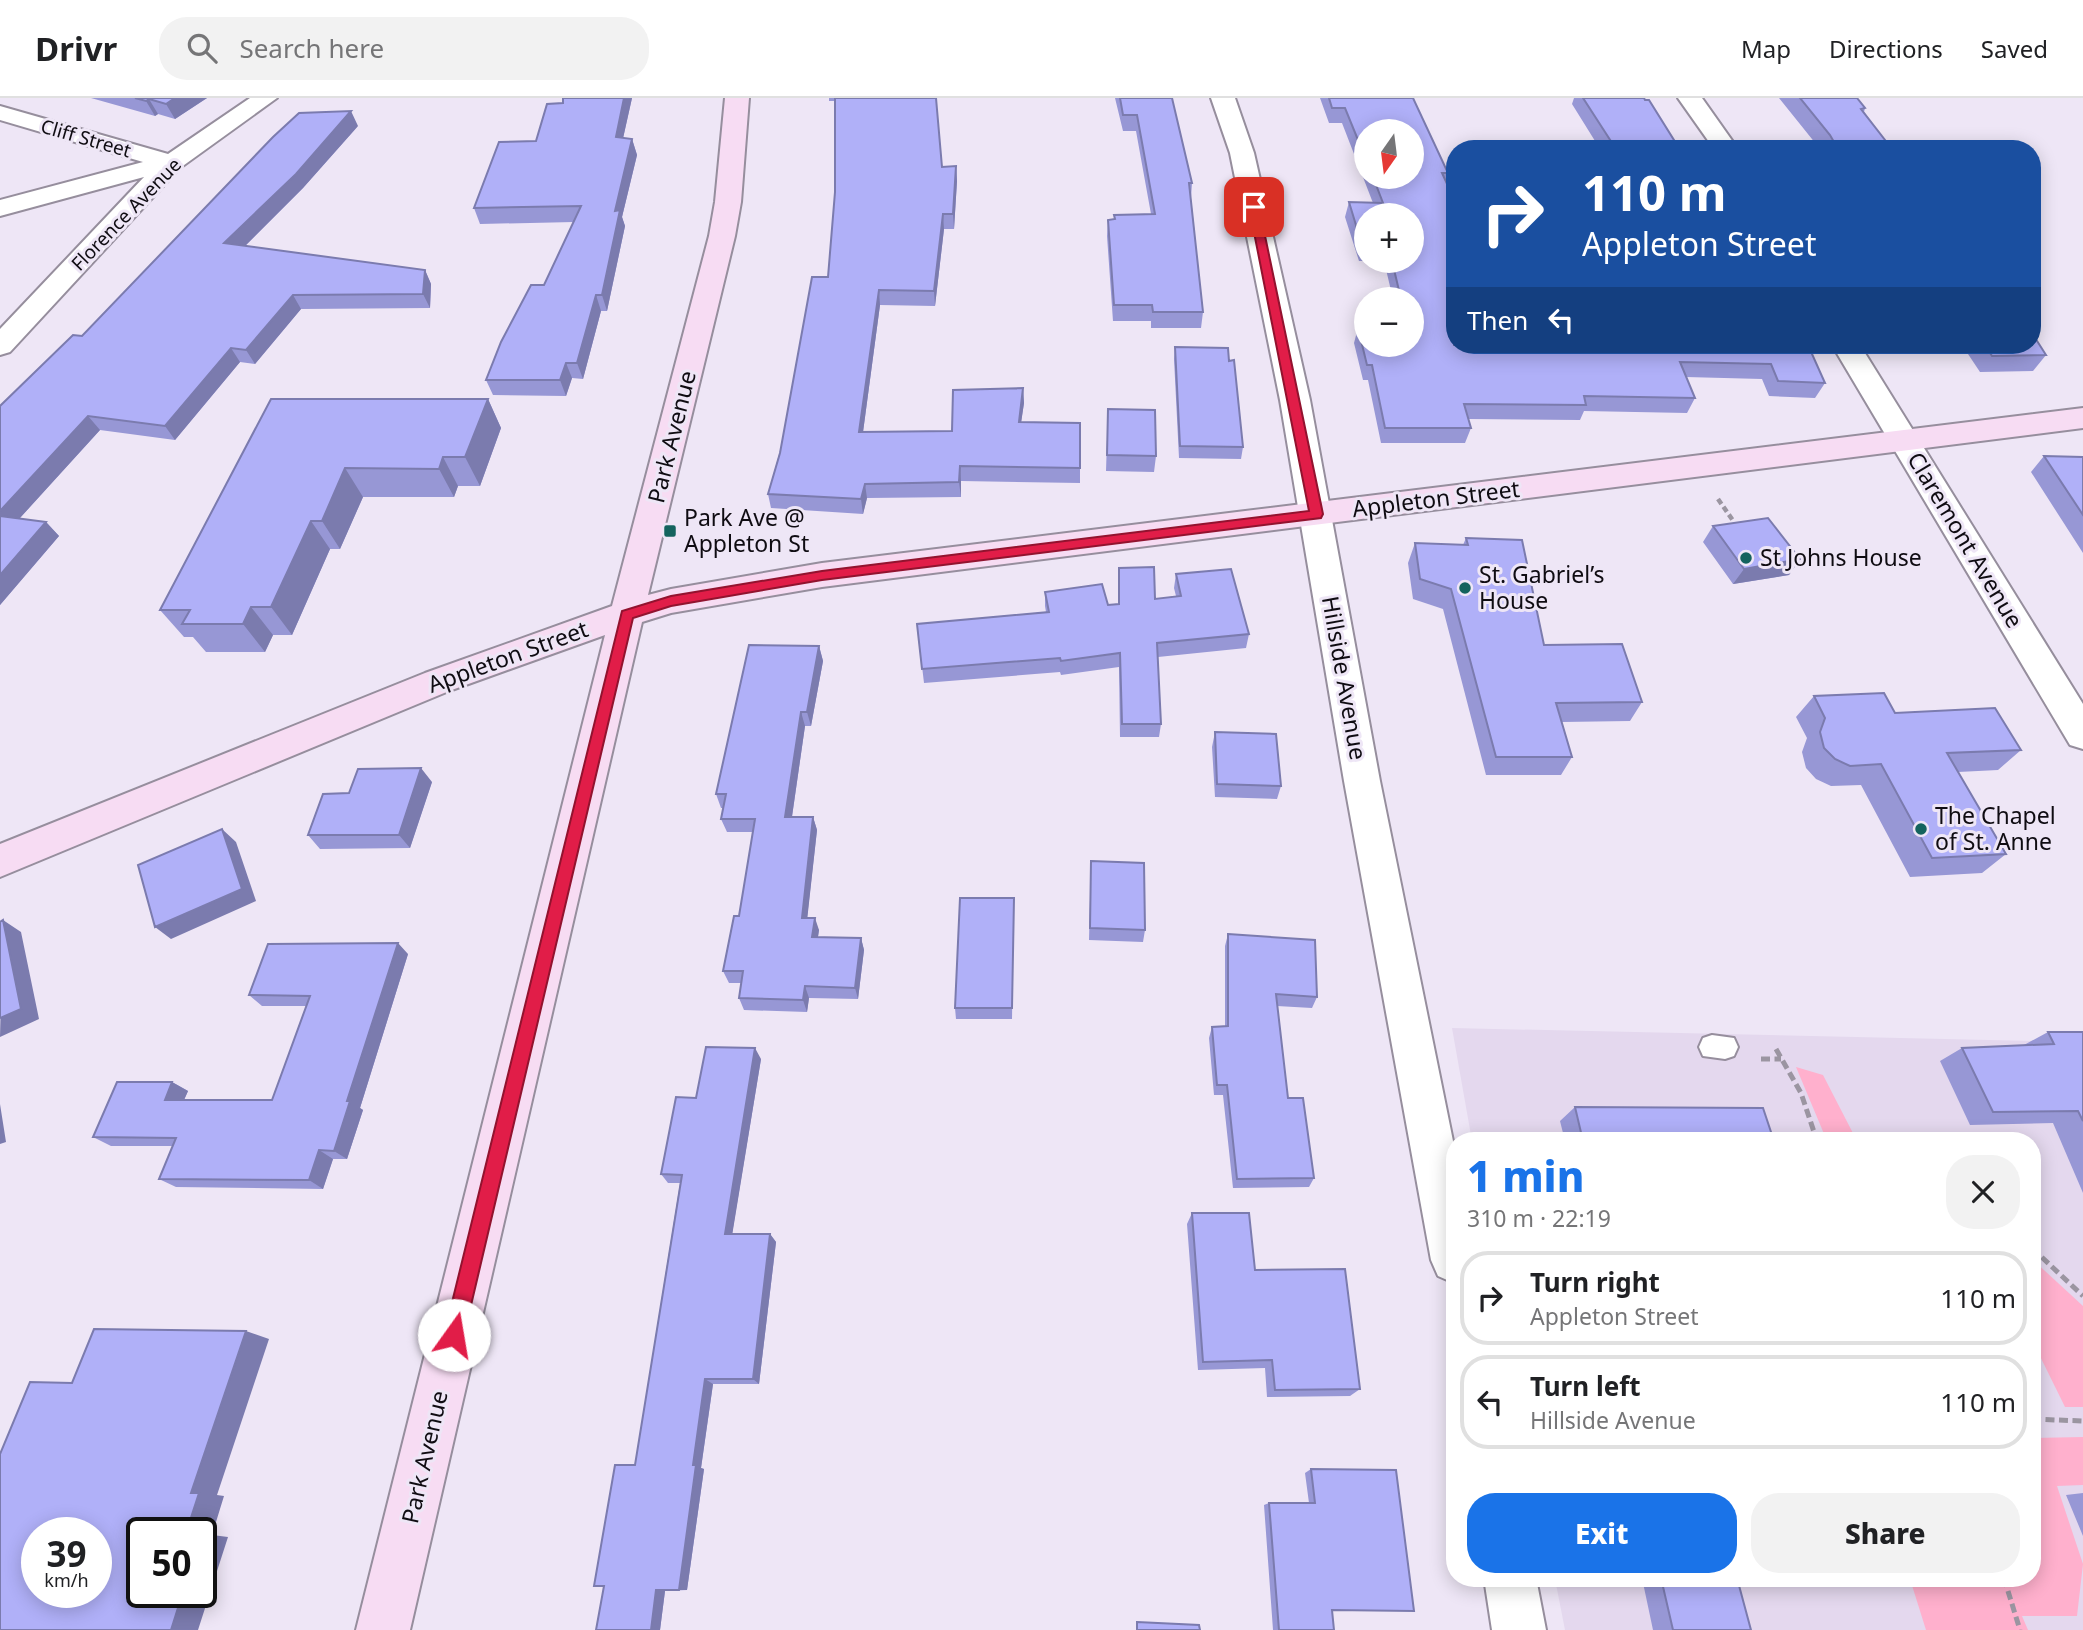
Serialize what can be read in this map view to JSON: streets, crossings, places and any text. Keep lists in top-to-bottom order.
{
  "streets": {
    "street": [
      "Cliff Street",
      "Florence Avenue",
      "Park Avenue",
      "Appleton Street",
      "Claremont Avenue",
      "Hillside Avenue"
    ]
  },
  "crossings": [
    ["Cliff Street", "Florence Avenue"],
    ["Park Avenue", "Appleton Street"],
    ["Appleton Street", "Claremont Avenue"],
    ["Appleton Street", "Hillside Avenue"]
  ],
  "places": {
    "transit": ["Park Ave @ Appleton St"],
    "other": ["St Johns House", "St. Gabriel’s House", "The Chapel of St. Anne"]
  },
  "north": "bottom",
  "page": {
    "header": "Drivr",
    "search": "Search here",
    "nav": ["Map", "Directions", "Saved"],
    "map_buttons": ["+", "−"],
    "turn": ["110 m", "Appleton Street"],
    "then": "Then",
    "heading": ["1 min", "310 m · 22:19"],
    "list": [
      {
        "name": "Turn right",
        "note": "Appleton Street",
        "value": "110 m"
      },
      {
        "name": "Turn left",
        "note": "Hillside Avenue",
        "value": "110 m"
      }
    ],
    "buttons": ["Exit", "Share"],
    "speed": "39 km/h",
    "limit": "50"
  }
}
